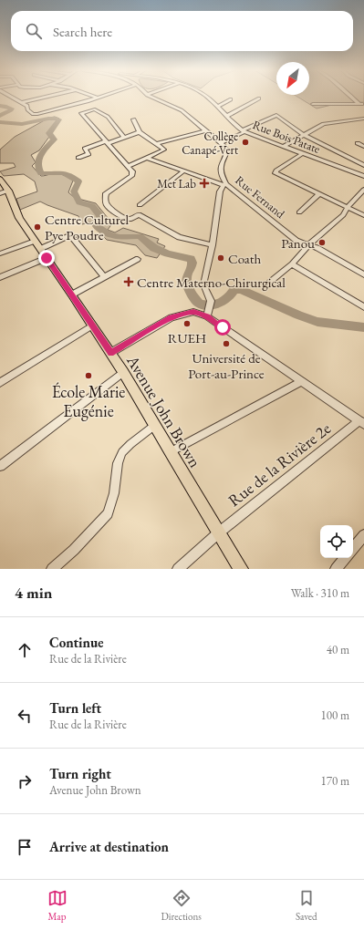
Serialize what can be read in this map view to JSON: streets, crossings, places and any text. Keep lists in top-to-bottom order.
{
  "streets": {
    "main road": ["Avenue John Brown"],
    "street": ["Rue Bois Patate", "Rue Fernand", "Rue de la Rivière 2e"]
  },
  "crossings": [
    ["Avenue John Brown", "Rue de la Rivière 2e"]
  ],
  "places": {
    "other": [
      "Collège Canapé-Vert",
      "Centre Culturel Pye Poudre",
      "Panou",
      "Coath",
      "RUEH",
      "Université de Port-au-Prince",
      "École Marie Eugénie"
    ],
    "health": ["Met Lab", "Centre Materno-Chirurgical"]
  },
  "north": "bottom left",
  "page": {
    "search": "Search here",
    "heading": ["4 min", "Walk · 310 m"],
    "list": [
      ["Continue", "Rue de la Rivière", "40 m"],
      ["Turn left", "Rue de la Rivière", "100 m"],
      ["Turn right", "Avenue John Brown", "170 m"],
      "Arrive at destination"
    ],
    "nav": ["Map", "Directions", "Saved"]
  }
}
